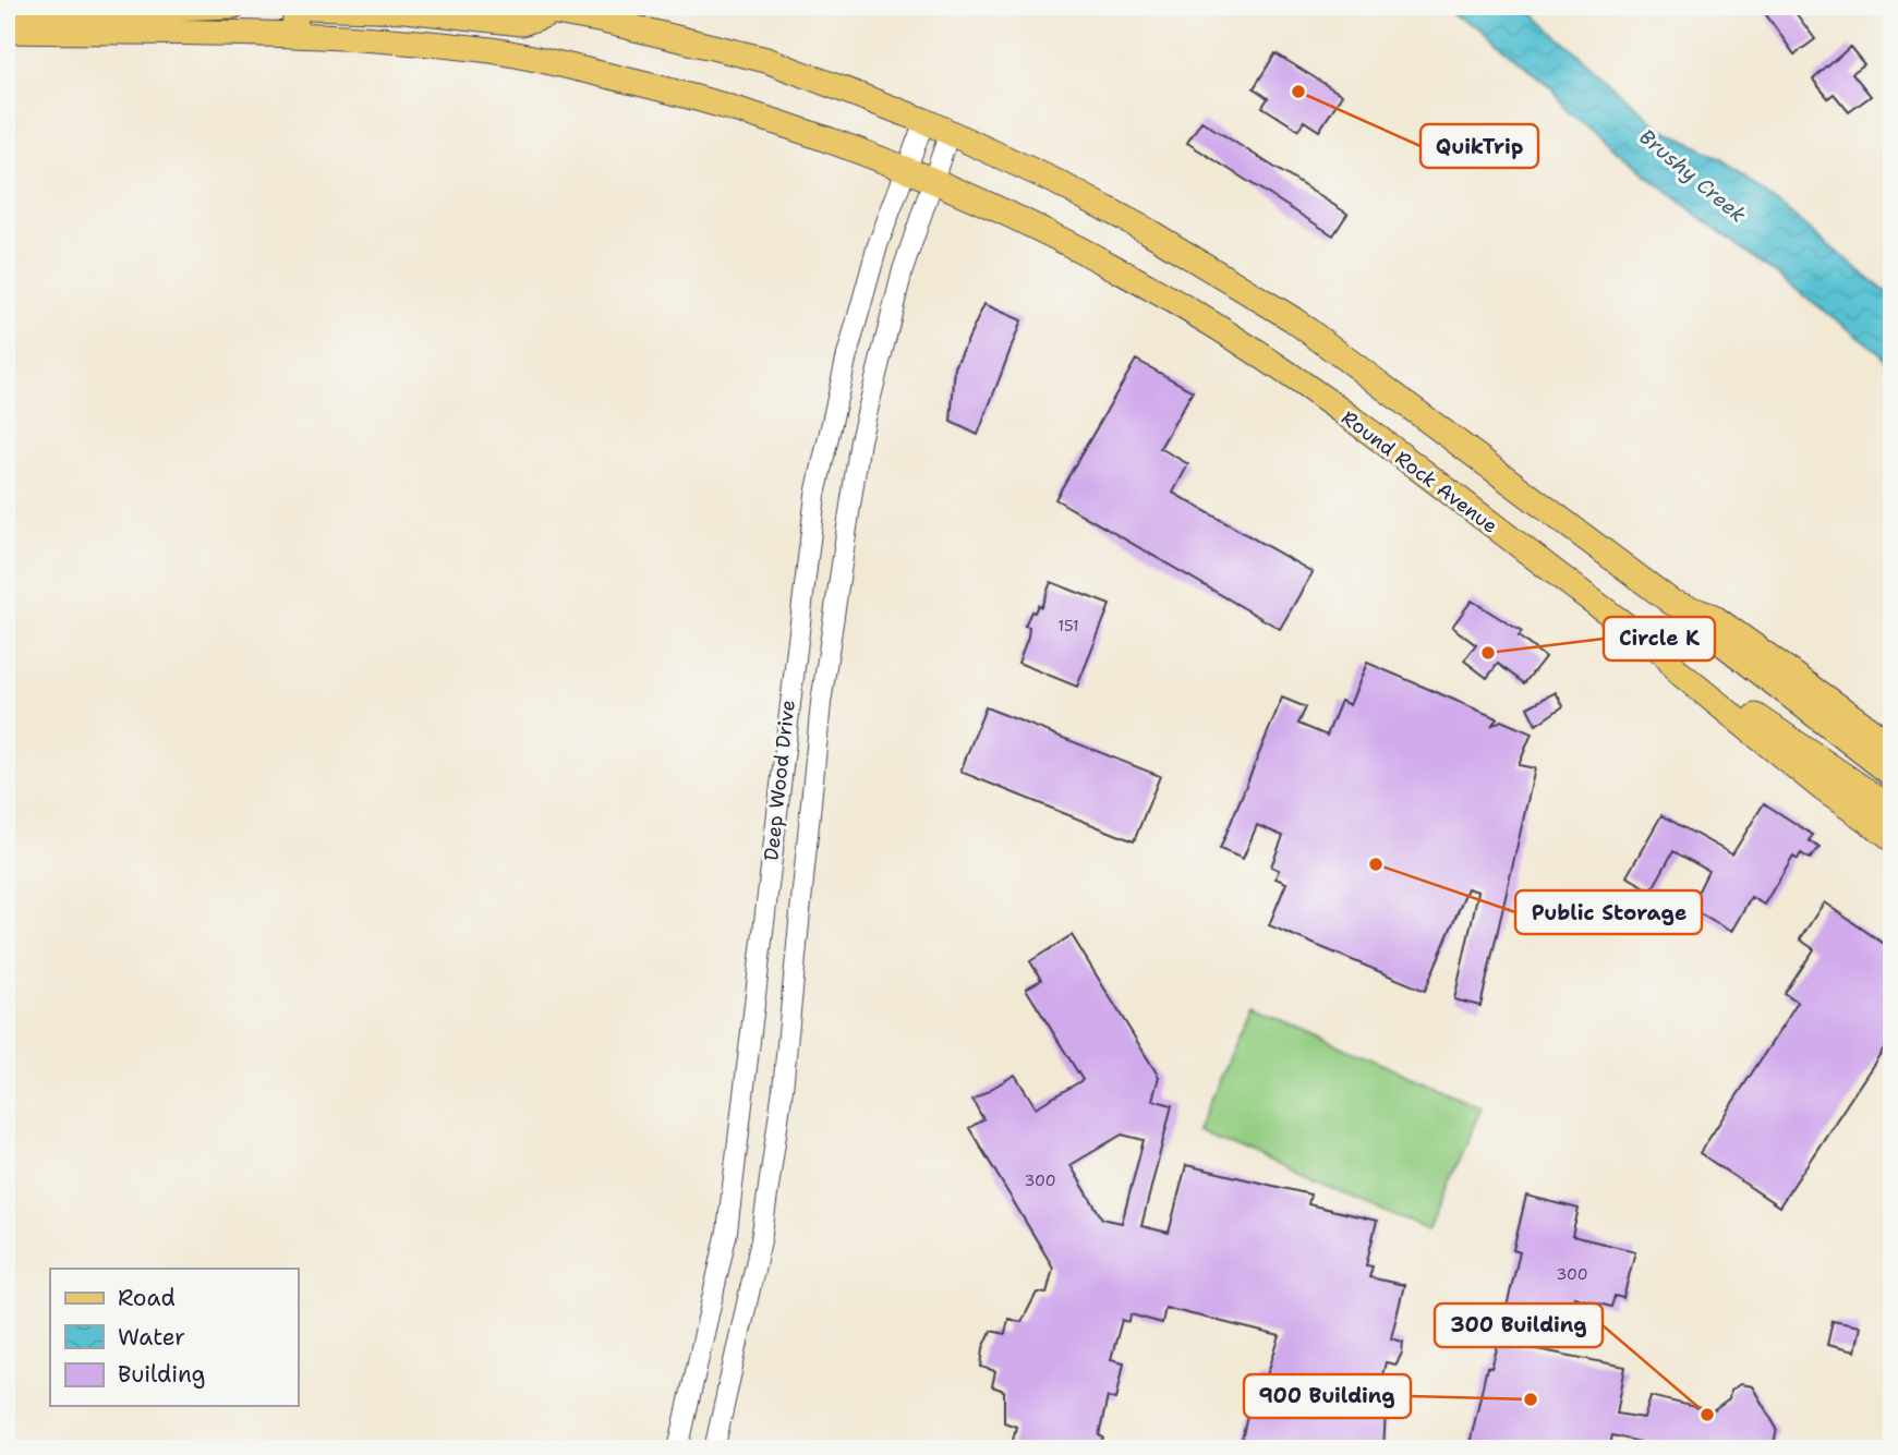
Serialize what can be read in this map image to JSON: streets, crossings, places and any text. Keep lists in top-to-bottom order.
{
  "streets": {
    "main road": ["Round Rock Avenue"],
    "street": ["Deep Wood Drive"]
  },
  "crossings": [
    ["Round Rock Avenue", "Deep Wood Drive"]
  ],
  "water": ["Brushy Creek"],
  "places": [
    "QuikTrip",
    "Circle K",
    "Public Storage",
    "900 Building",
    "300 Building"
  ],
  "house_numbers": ["151", "300", "300"],
  "legend": ["Road", "Water", "Building"]
}
